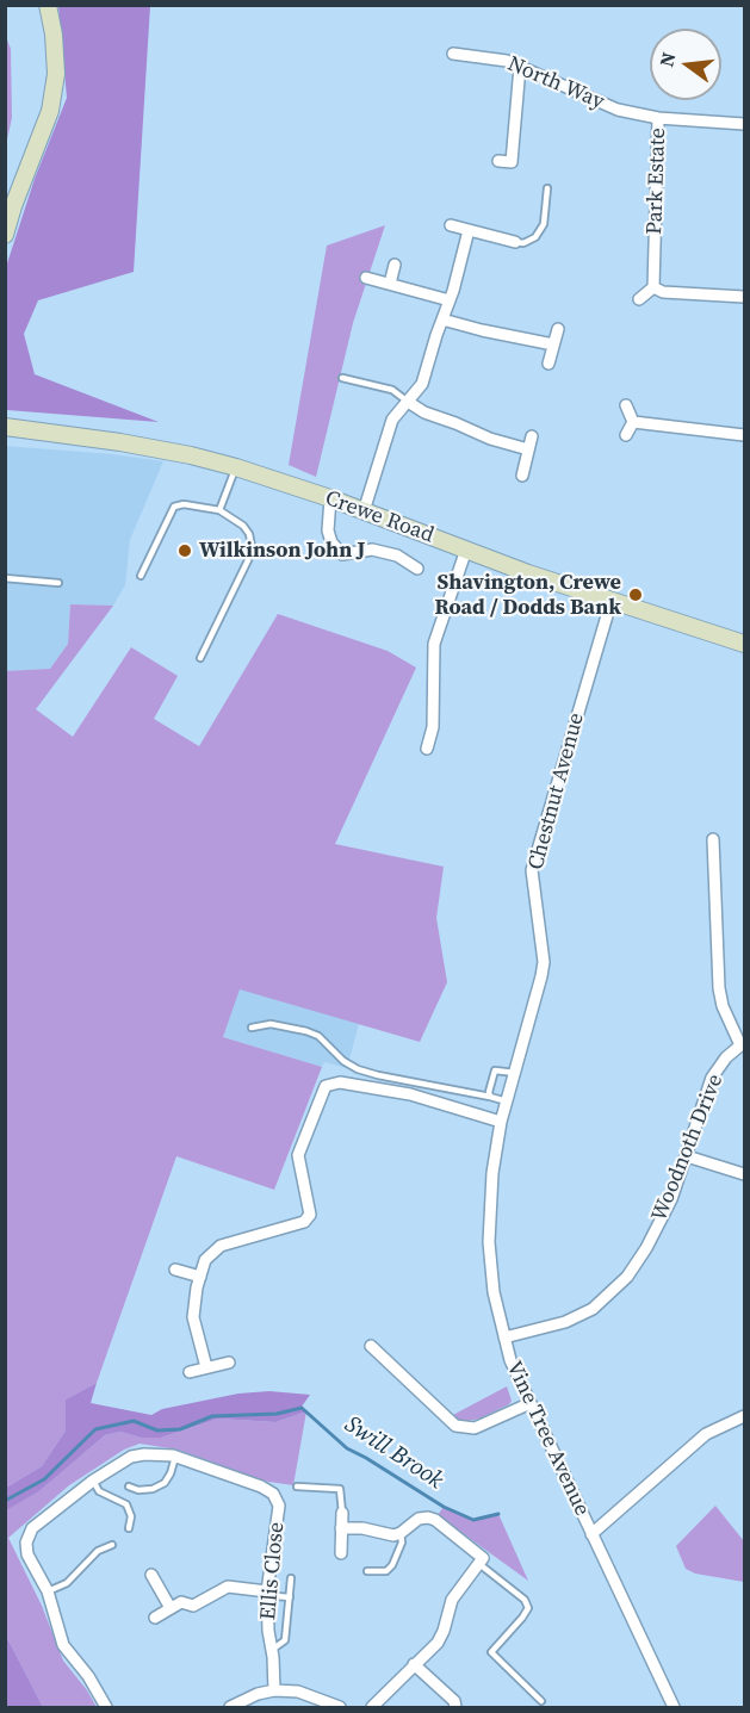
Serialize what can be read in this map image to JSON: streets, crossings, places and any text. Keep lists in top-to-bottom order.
{
  "streets": {
    "main road": ["Crewe Road"],
    "street": [
      "North Way",
      "Park Estate",
      "Chestnut Avenue",
      "Woodnoth Drive",
      "Vine Tree Avenue",
      "Ellis Close"
    ]
  },
  "crossings": [
    ["North Way", "Park Estate"],
    ["Crewe Road", "Chestnut Avenue"],
    ["Chestnut Avenue", "Vine Tree Avenue"],
    ["Woodnoth Drive", "Vine Tree Avenue"]
  ],
  "water": ["Swill Brook"],
  "places": ["Wilkinson John J", "Shavington, Crewe Road / Dodds Bank"],
  "north": "left"
}
